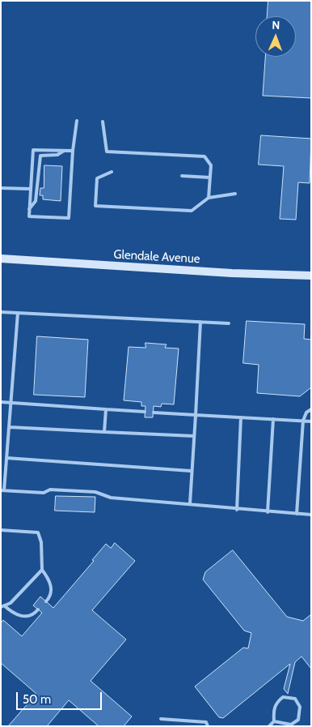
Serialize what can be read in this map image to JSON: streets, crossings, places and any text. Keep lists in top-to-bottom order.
{
  "streets": {
    "main road": ["Glendale Avenue"]
  },
  "scale_bar": "50 m",
  "north": "top"
}
